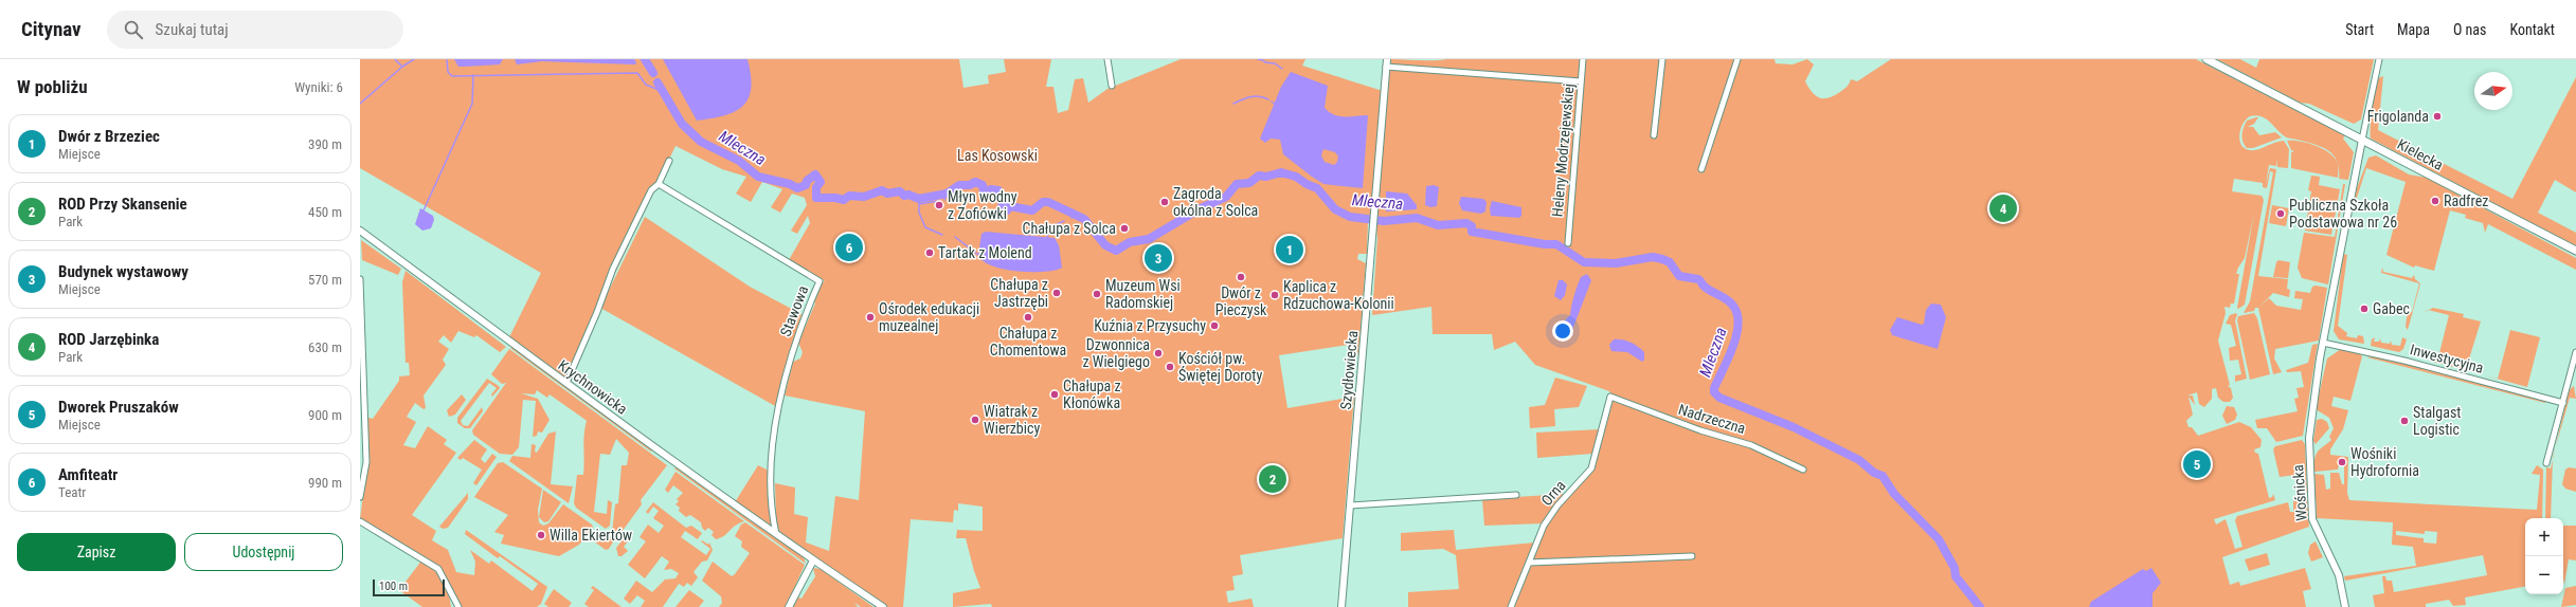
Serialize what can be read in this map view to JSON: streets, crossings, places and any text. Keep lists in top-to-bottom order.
{
  "streets": {
    "main road": ["Kielecka"],
    "street": [
      "Heleny Modrzejewskiej",
      "Stawowa",
      "Inwestycyjna",
      "Szydłowiecka",
      "Krychnowicka",
      "Nadrzeczna",
      "Orna",
      "Wośnicka"
    ]
  },
  "crossings": [
    ["Kielecka", "Wośnicka"],
    ["Stawowa", "Krychnowicka"],
    ["Inwestycyjna", "Wośnicka"],
    ["Nadrzeczna", "Orna"]
  ],
  "water": ["Mleczna"],
  "parks": ["Las Kosowski"],
  "places": [
    "Frigolanda",
    "Radfrez",
    "Zagroda okólna z Solca",
    "Młyn wodny z Zofiówki",
    "Publiczna Szkoła Podstawowa nr 26",
    "Chałupa z Solca",
    "Tartak z Molend",
    "Dwór z Pieczysk",
    "Chałupa z Jastrzębi",
    "Muzeum Wsi Radomskiej",
    "Kaplica z Rdzuchowa-Kolonii",
    "Gabec",
    "Ośrodek edukacji muzealnej",
    "Chałupa z Chomentowa",
    "Kuźnia z Przysuchy",
    "Dzwonnica z Wielgiego",
    "Kościół pw. Świętej Doroty",
    "Chałupa z Kłonówka",
    "Wiatrak z Wierzbicy",
    "Stalgast Logistic",
    "Wośniki Hydrofornia",
    "Willa Ekiertów"
  ],
  "scale_bar": "100 m",
  "north": "right",
  "page": {
    "header": "Citynav",
    "search": "Szukaj tutaj",
    "nav": [
      "Start",
      "Mapa",
      "O nas",
      "Kontakt"
    ],
    "heading": ["W pobliżu", "Wyniki: 6"],
    "list": [
      {
        "mark": "1",
        "name": "Dwór z Brzeziec",
        "note": "Miejsce",
        "value": "390 m"
      },
      {
        "mark": "2",
        "name": "ROD Przy Skansenie",
        "note": "Park",
        "value": "450 m"
      },
      {
        "mark": "3",
        "name": "Budynek wystawowy",
        "note": "Miejsce",
        "value": "570 m"
      },
      {
        "mark": "4",
        "name": "ROD Jarzębinka",
        "note": "Park",
        "value": "630 m"
      },
      {
        "mark": "5",
        "name": "Dworek Pruszaków",
        "note": "Miejsce",
        "value": "900 m"
      },
      {
        "mark": "6",
        "name": "Amfiteatr",
        "note": "Teatr",
        "value": "990 m"
      }
    ],
    "pins": [
      "4",
      "6",
      "1",
      "3",
      "5",
      "2"
    ],
    "map_buttons": ["+", "−"],
    "buttons": ["Zapisz", "Udostępnij"],
    "scale": "100 m"
  }
}
